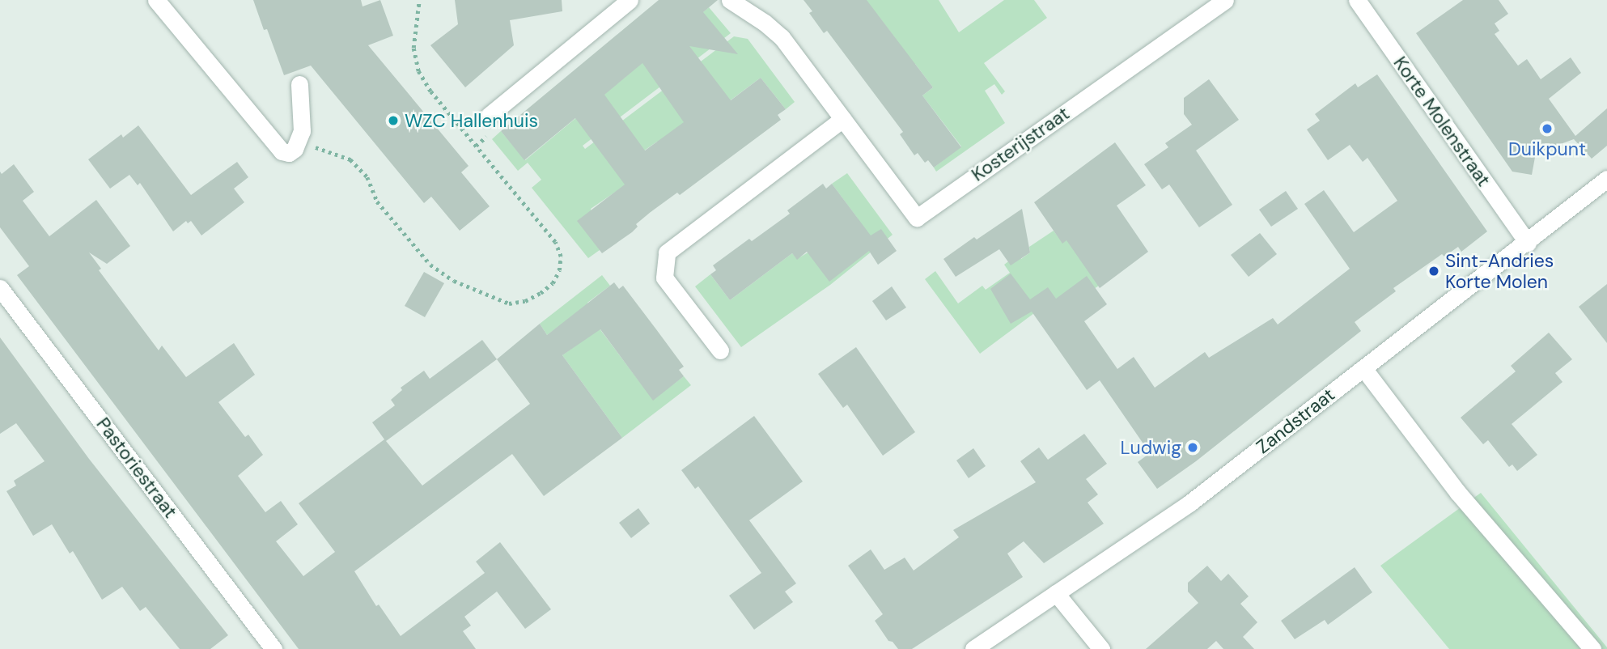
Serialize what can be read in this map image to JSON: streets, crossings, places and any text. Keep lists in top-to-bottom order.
{
  "streets": {
    "street": [
      "Korte Molenstraat",
      "Kosterijstraat",
      "Zandstraat",
      "Pastoriestraat"
    ]
  },
  "crossings": [
    ["Korte Molenstraat", "Zandstraat"]
  ],
  "places": [
    "WZC Hallenhuis",
    "Duikpunt",
    "Sint-Andries Korte Molen",
    "Ludwig"
  ]
}
